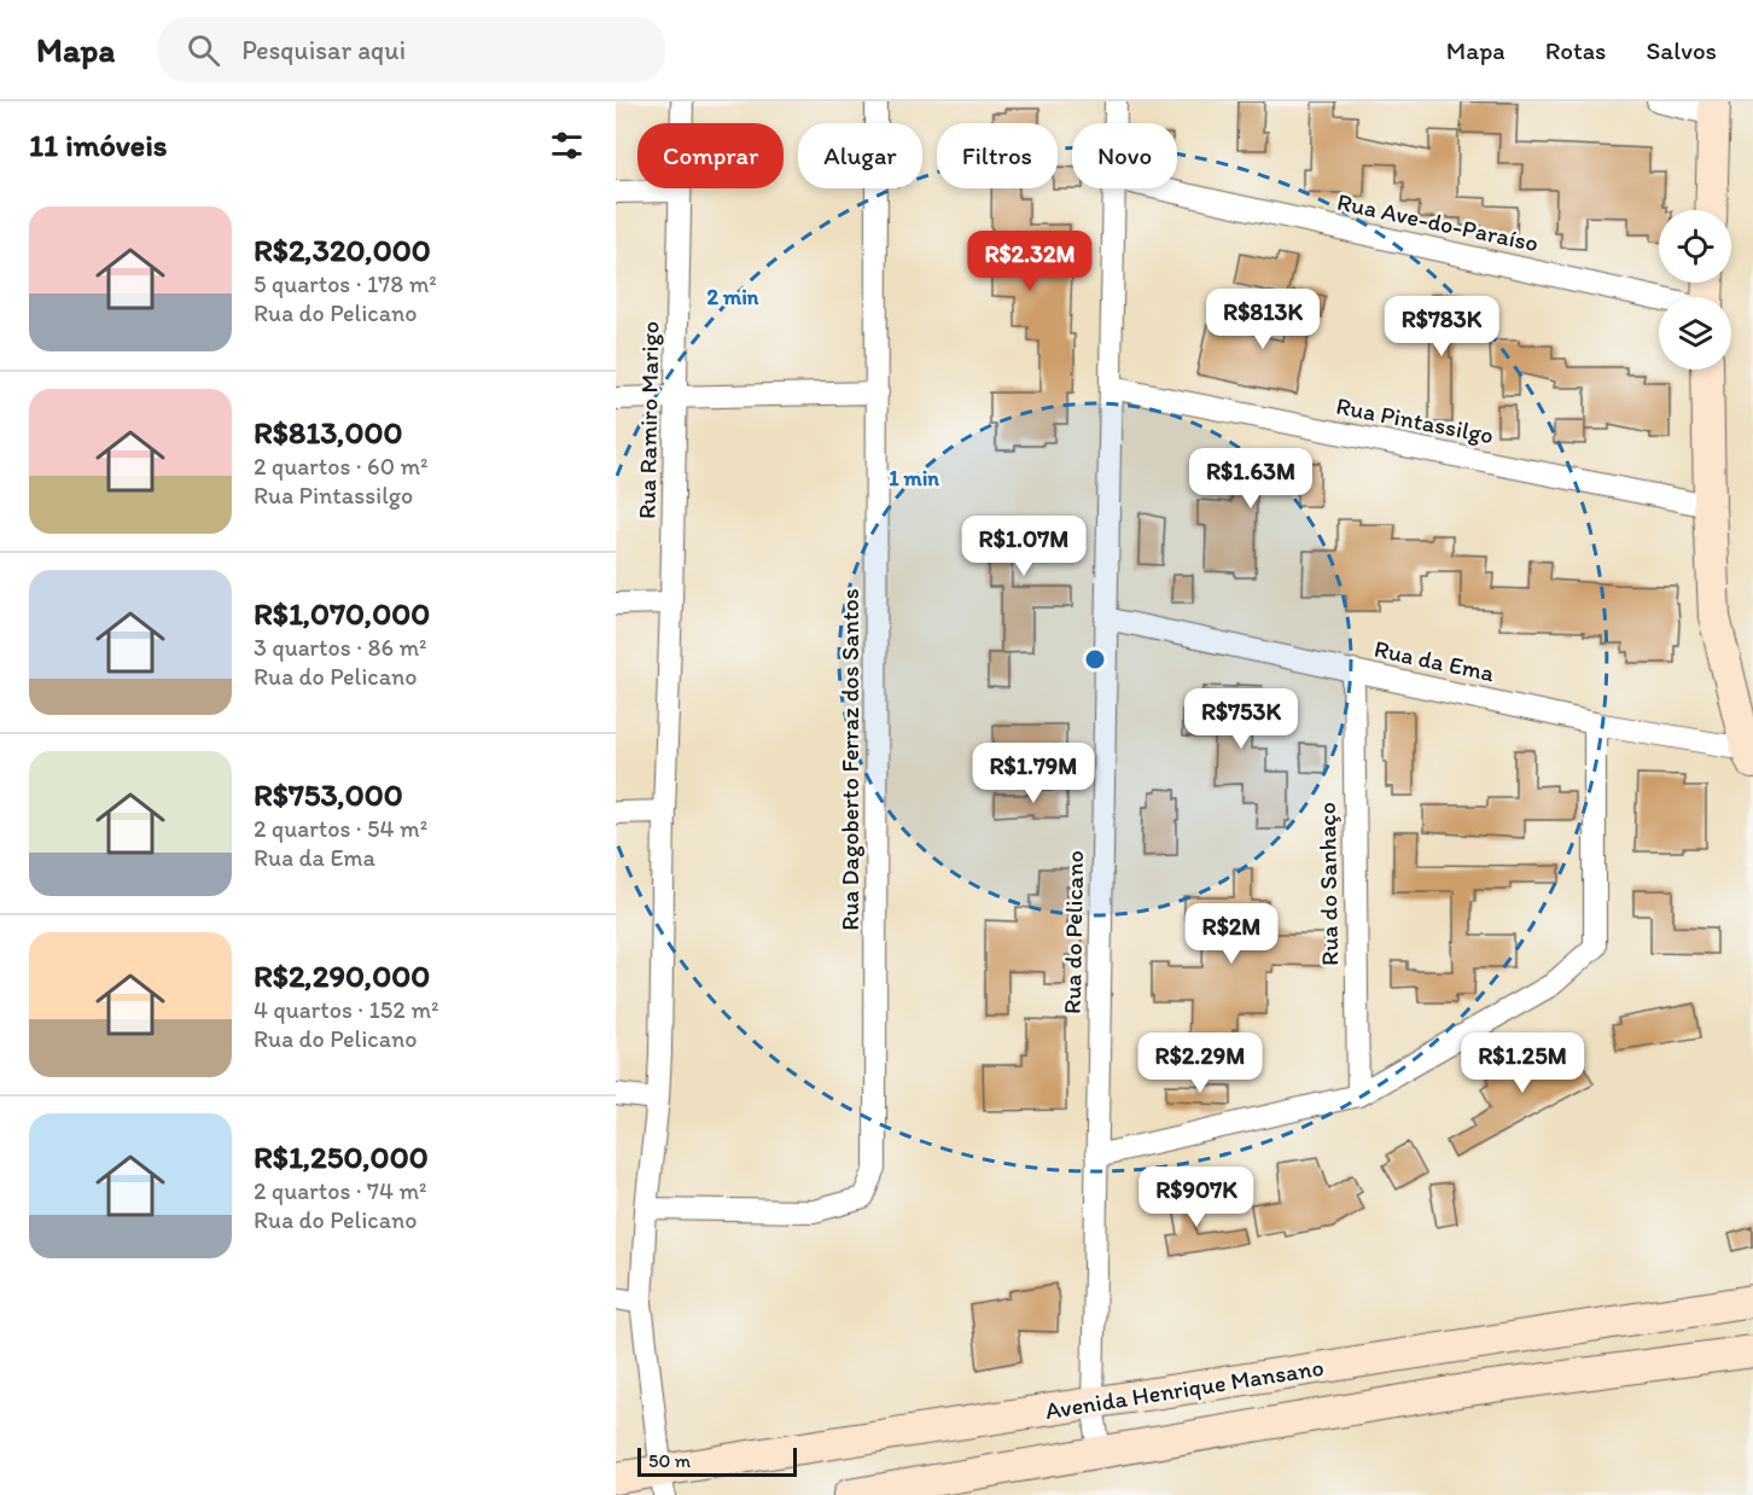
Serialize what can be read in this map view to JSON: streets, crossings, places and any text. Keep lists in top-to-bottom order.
{
  "streets": {
    "street": [
      "Rua Ave-do-Paraíso",
      "Rua Ramiro Marigo",
      "Rua Pintassilgo",
      "Rua da Ema",
      "Rua Dagoberto Ferraz dos Santos",
      "Rua do Sanhaço",
      "Rua do Pelicano",
      "Avenida Henrique Mansano"
    ]
  },
  "crossings": [
    ["Rua Ramiro Marigo", "Rua Dagoberto Ferraz dos Santos"],
    ["Rua Ramiro Marigo", "Avenida Henrique Mansano"],
    ["Rua Pintassilgo", "Rua do Pelicano"],
    ["Rua da Ema", "Rua do Sanhaço"],
    ["Rua da Ema", "Rua do Pelicano"],
    ["Rua do Pelicano", "Avenida Henrique Mansano"]
  ],
  "scale_bar": "50 m",
  "page": {
    "header": "Mapa",
    "search": "Pesquisar aqui",
    "nav": ["Mapa", "Rotas", "Salvos"],
    "heading": "11 imóveis",
    "chip": [
      "Comprar",
      "Alugar",
      "Filtros",
      "Novo"
    ],
    "list": [
      {
        "name": "R$2,320,000",
        "note": "5 quartos · 178 m² · Rua do Pelicano"
      },
      {
        "name": "R$813,000",
        "note": "2 quartos · 60 m² · Rua Pintassilgo"
      },
      {
        "name": "R$1,070,000",
        "note": "3 quartos · 86 m² · Rua do Pelicano"
      },
      {
        "name": "R$753,000",
        "note": "2 quartos · 54 m² · Rua da Ema"
      },
      {
        "name": "R$2,290,000",
        "note": "4 quartos · 152 m² · Rua do Pelicano"
      },
      {
        "name": "R$1,250,000",
        "note": "2 quartos · 74 m² · Rua do Pelicano"
      }
    ],
    "price": [
      "R$2.32M",
      "R$813K",
      "R$783K",
      "R$1.63M",
      "R$1.07M",
      "R$753K",
      "R$1.79M",
      "R$2M",
      "R$2.29M",
      "R$1.25M",
      "R$907K"
    ],
    "scale": "50 m"
  },
  "rings": ["2 min", "1 min"]
}
